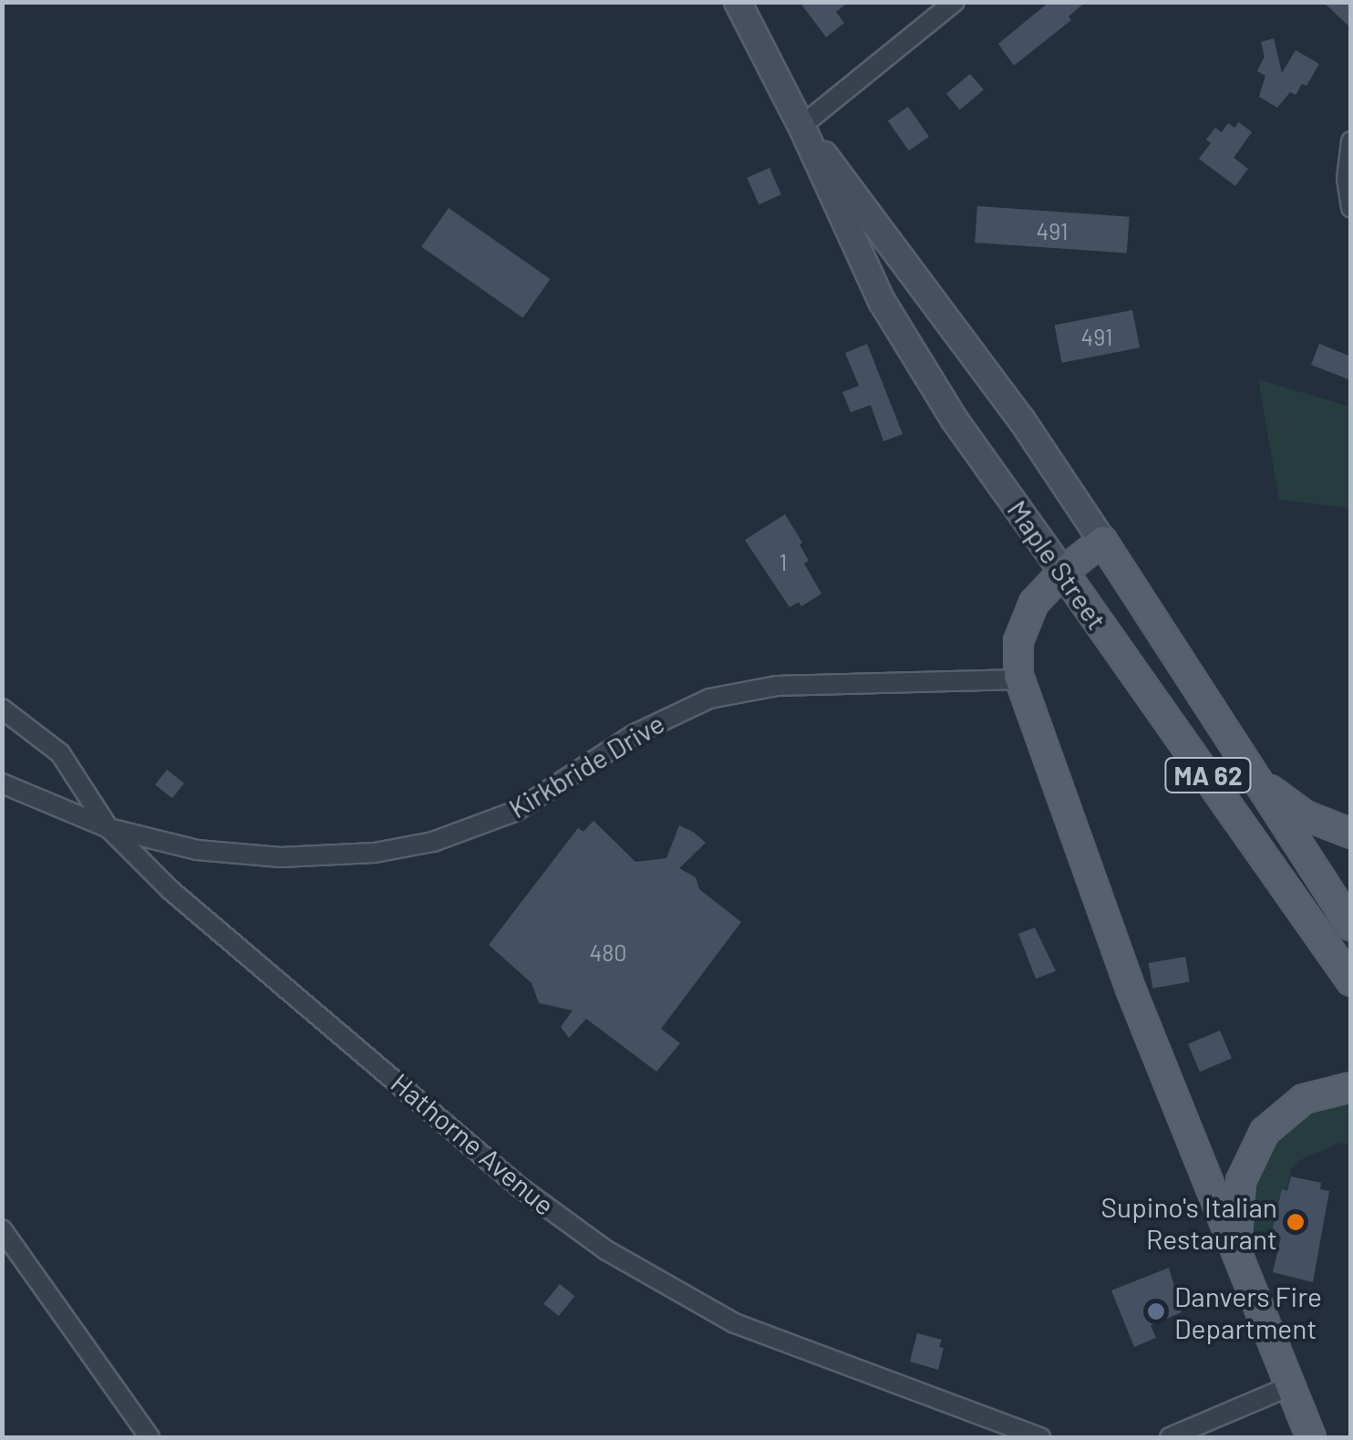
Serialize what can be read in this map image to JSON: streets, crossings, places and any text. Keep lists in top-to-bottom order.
{
  "streets": {
    "main road": ["Maple Street", "MA 62"],
    "street": ["Kirkbride Drive", "Hathorne Avenue"]
  },
  "crossings": [
    ["Kirkbride Drive", "Hathorne Avenue"]
  ],
  "places": ["Supino's Italian Restaurant", "Danvers Fire Department"],
  "house_numbers": [
    "491",
    "491",
    "1",
    "480"
  ]
}
